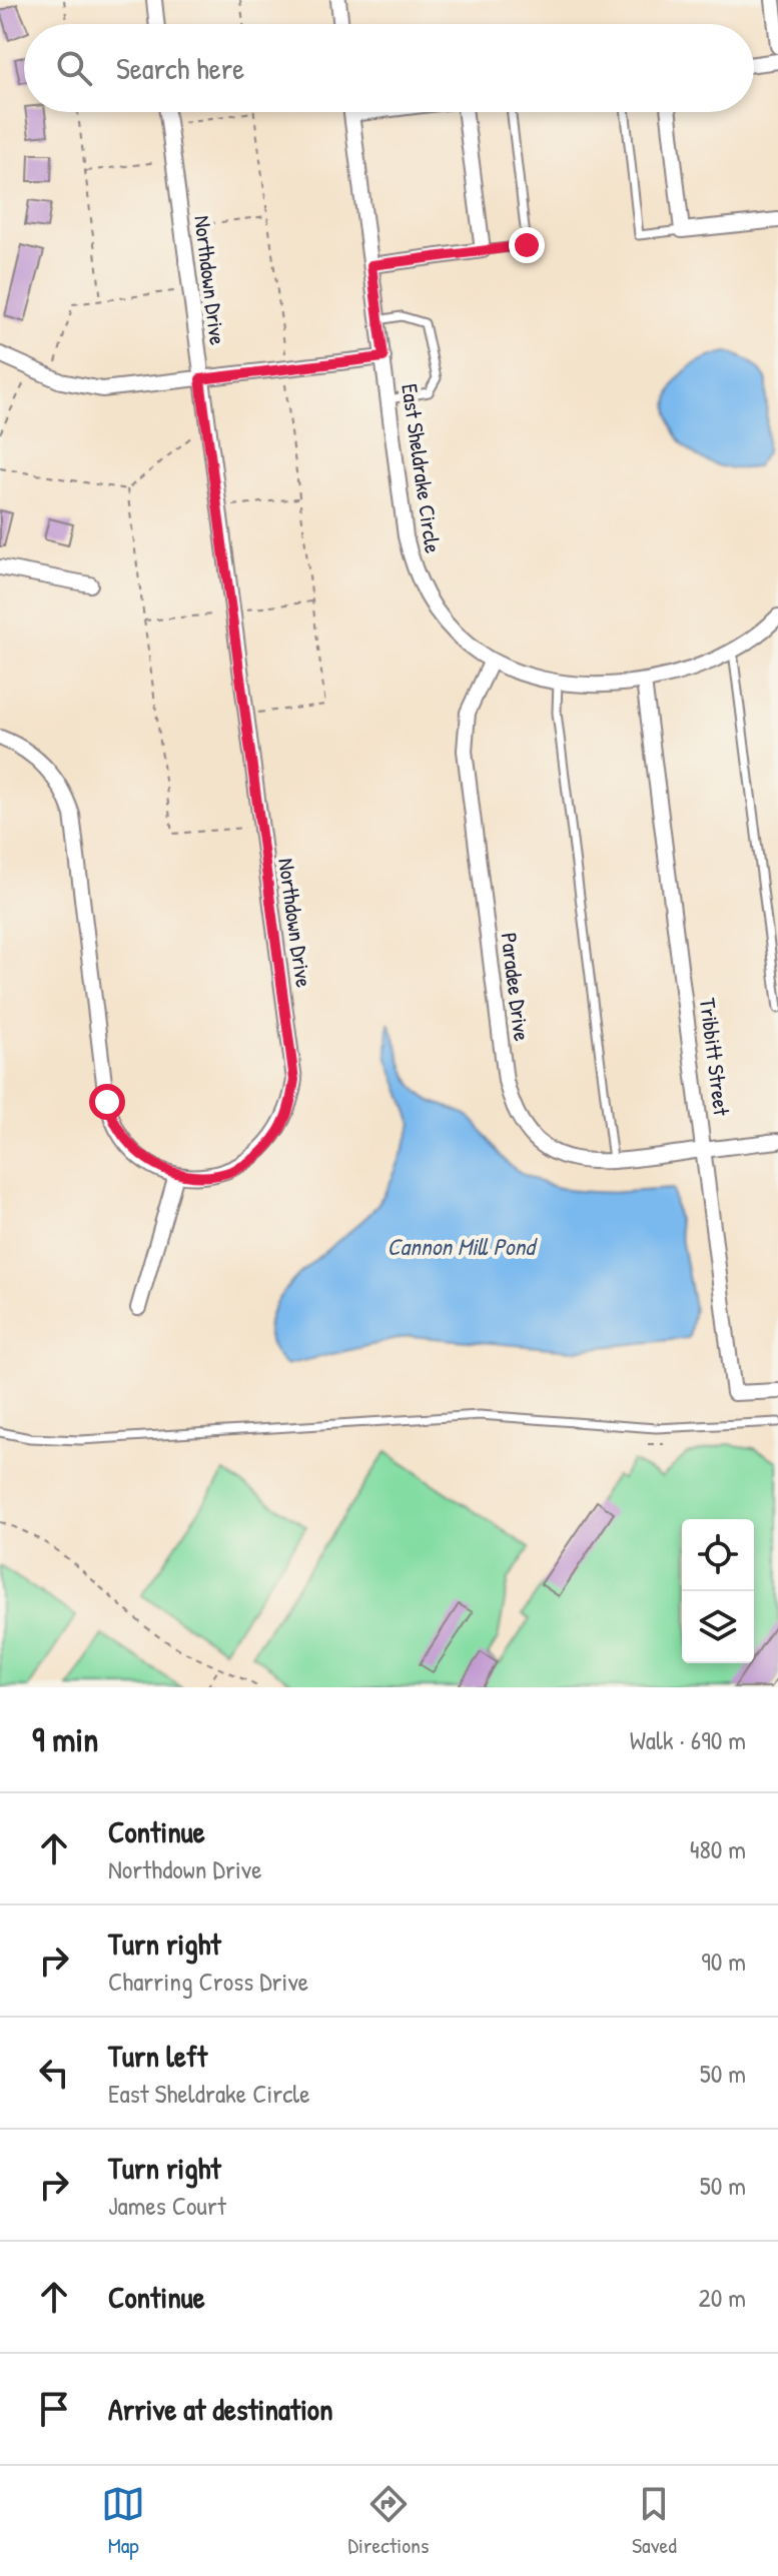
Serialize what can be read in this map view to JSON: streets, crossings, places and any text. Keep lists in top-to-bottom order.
{
  "streets": {
    "street": [
      "Northdown Drive",
      "East Sheldrake Circle",
      "Paradee Drive",
      "Tribbitt Street"
    ]
  },
  "crossings": [
    ["East Sheldrake Circle", "Paradee Drive"],
    ["East Sheldrake Circle", "Tribbitt Street"],
    ["Paradee Drive", "Tribbitt Street"]
  ],
  "water": ["Cannon Mill Pond"],
  "page": {
    "search": "Search here",
    "heading": ["9 min", "Walk · 690 m"],
    "list": [
      ["Continue", "Northdown Drive", "480 m"],
      ["Turn right", "Charring Cross Drive", "90 m"],
      ["Turn left", "East Sheldrake Circle", "50 m"],
      ["Turn right", "James Court", "50 m"],
      ["Continue", "20 m"],
      "Arrive at destination"
    ],
    "nav": ["Map", "Directions", "Saved"]
  }
}
